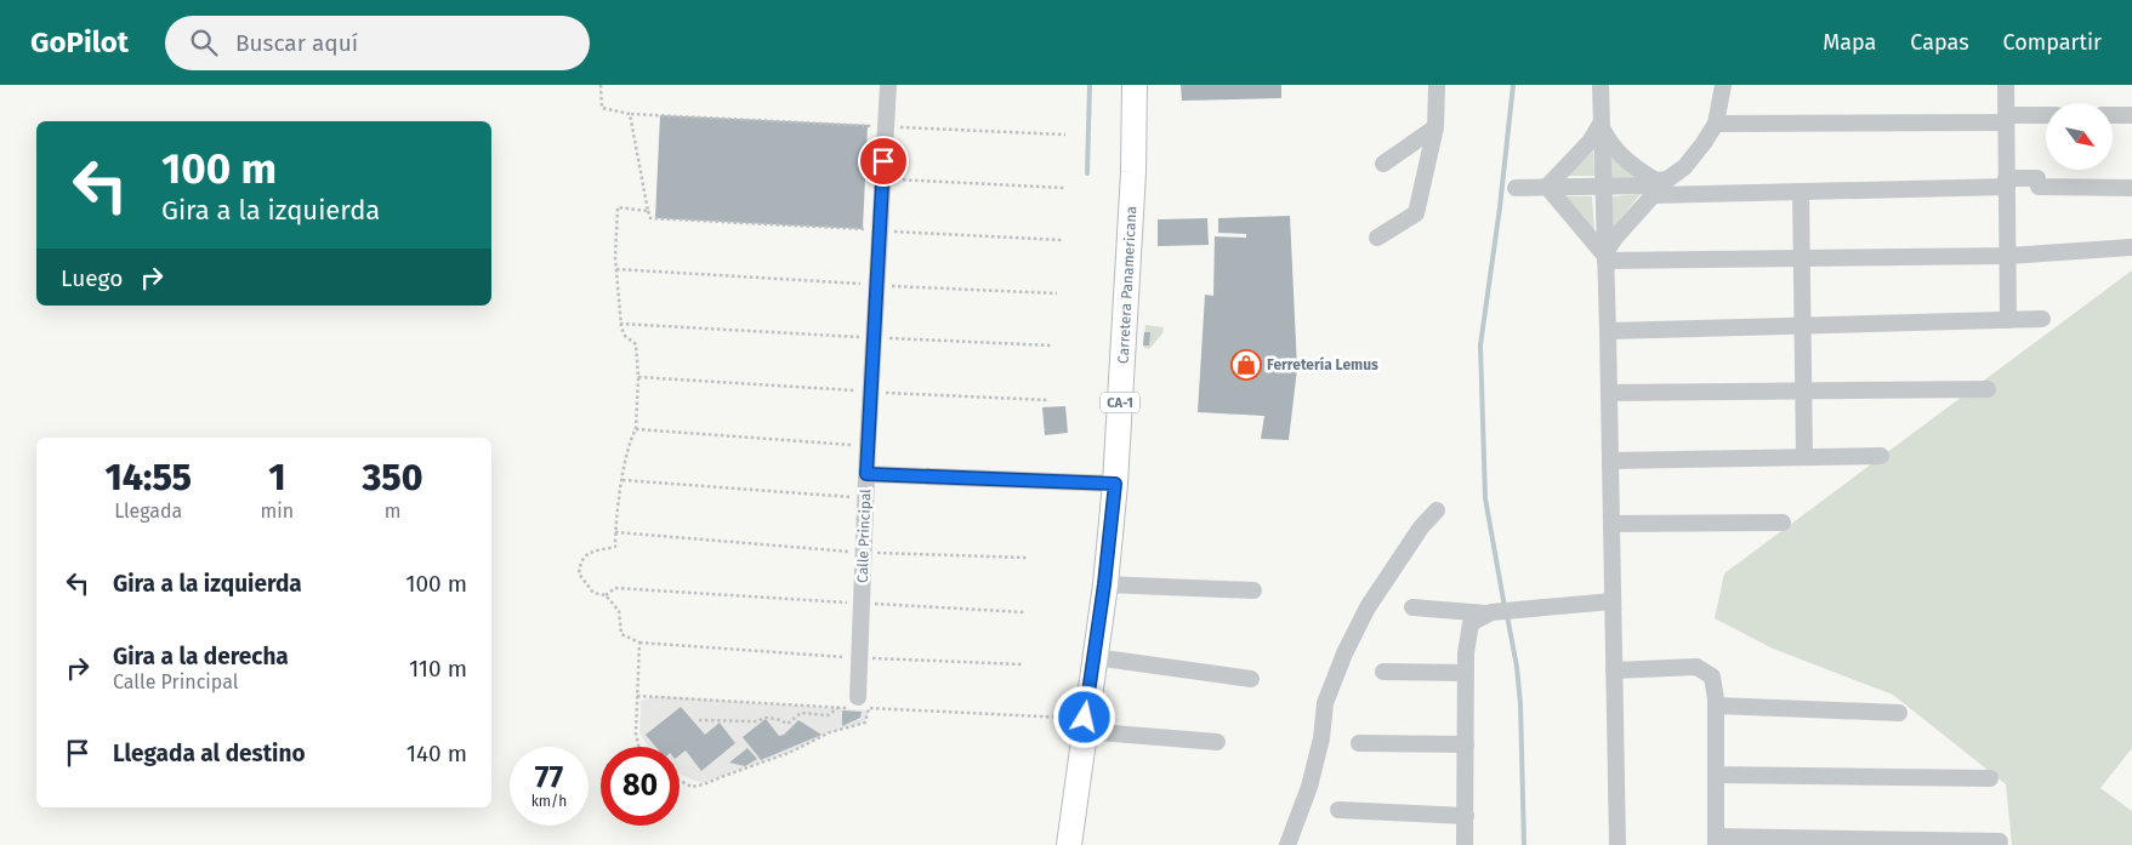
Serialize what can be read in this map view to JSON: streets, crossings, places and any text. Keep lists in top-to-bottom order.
{
  "streets": {
    "highway": ["Carretera Panamericana", "CA-1"],
    "street": ["Calle Principal"]
  },
  "places": {
    "shop": ["Ferretería Lemus"]
  },
  "north": "bottom right",
  "page": {
    "header": "GoPilot",
    "search": "Buscar aquí",
    "nav": ["Mapa", "Capas", "Compartir"],
    "turn": ["100 m", "Gira a la izquierda"],
    "then": "Luego",
    "eta": [
      "14:55",
      "Llegada",
      "1",
      "min",
      "350",
      "m"
    ],
    "list": [
      {
        "name": "Gira a la izquierda",
        "value": "100 m"
      },
      {
        "name": "Gira a la derecha",
        "note": "Calle Principal",
        "value": "110 m"
      },
      {
        "name": "Llegada al destino",
        "value": "140 m"
      }
    ],
    "speed": "77 km/h",
    "limit": "80"
  }
}
